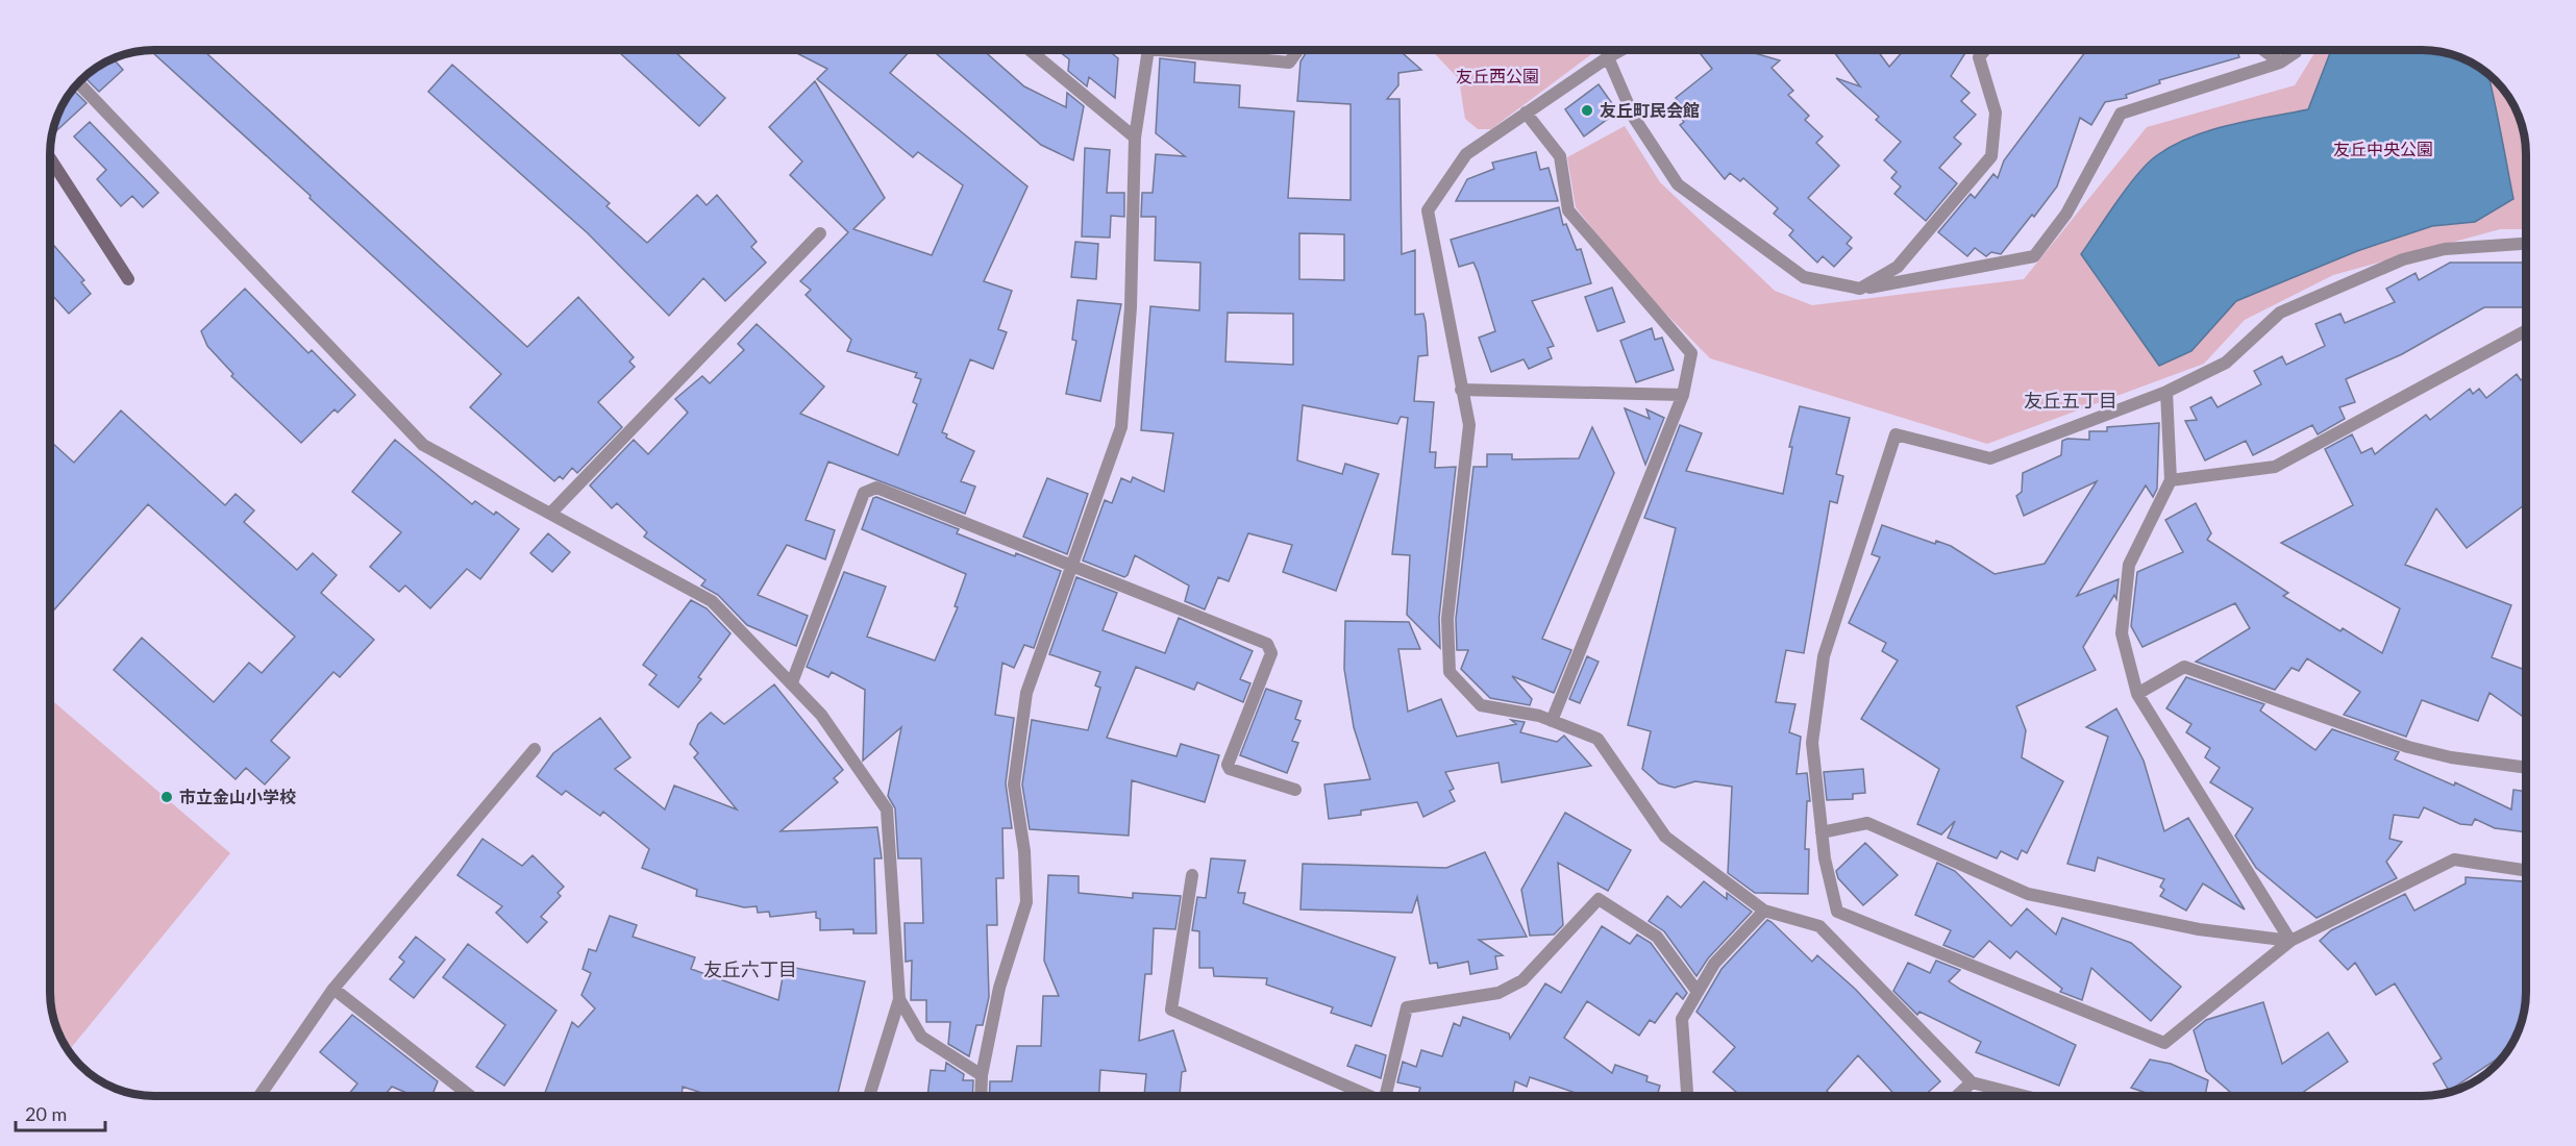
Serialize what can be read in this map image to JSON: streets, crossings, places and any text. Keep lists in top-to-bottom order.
{
  "districts": ["友丘五丁目", "友丘六丁目"],
  "parks": ["友丘西公園", "友丘中央公園"],
  "places": ["友丘町民会館", "市立金山小学校"],
  "scale_bar": "20 m"
}
